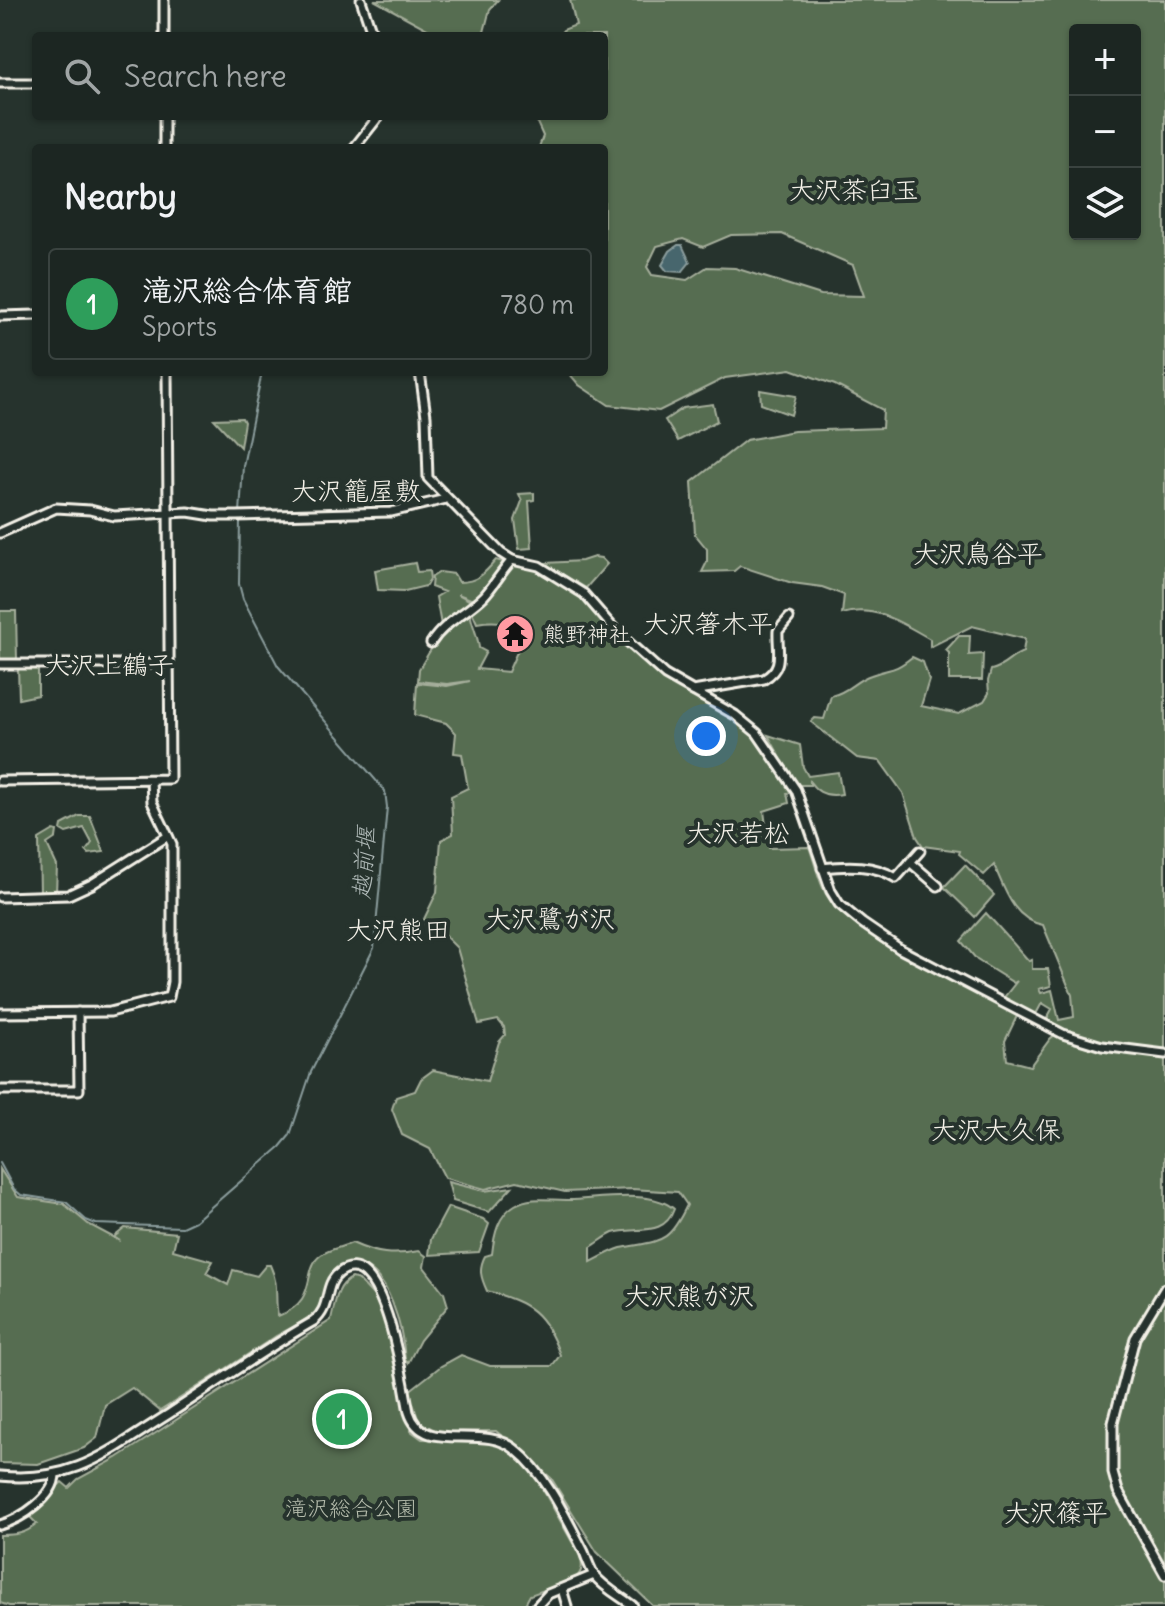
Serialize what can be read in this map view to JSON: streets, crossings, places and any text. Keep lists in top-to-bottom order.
{
  "districts": [
    "大沢茶臼玉",
    "大沢籠屋敷",
    "大沢鳥谷平",
    "大沢箸木平",
    "大沢上鶴子",
    "大沢若松",
    "大沢鷺が沢",
    "大沢熊田",
    "大沢大久保",
    "大沢熊が沢",
    "大沢篠平"
  ],
  "water": ["越前堰"],
  "parks": ["滝沢総合公園"],
  "places": {
    "temple": ["熊野神社"]
  },
  "page": {
    "map_buttons": ["+", "−"],
    "search": "Search here",
    "heading": "Nearby",
    "list": [
      {
        "mark": "1",
        "name": "滝沢総合体育館",
        "note": "Sports",
        "value": "780 m"
      }
    ],
    "pins": "1"
  }
}
